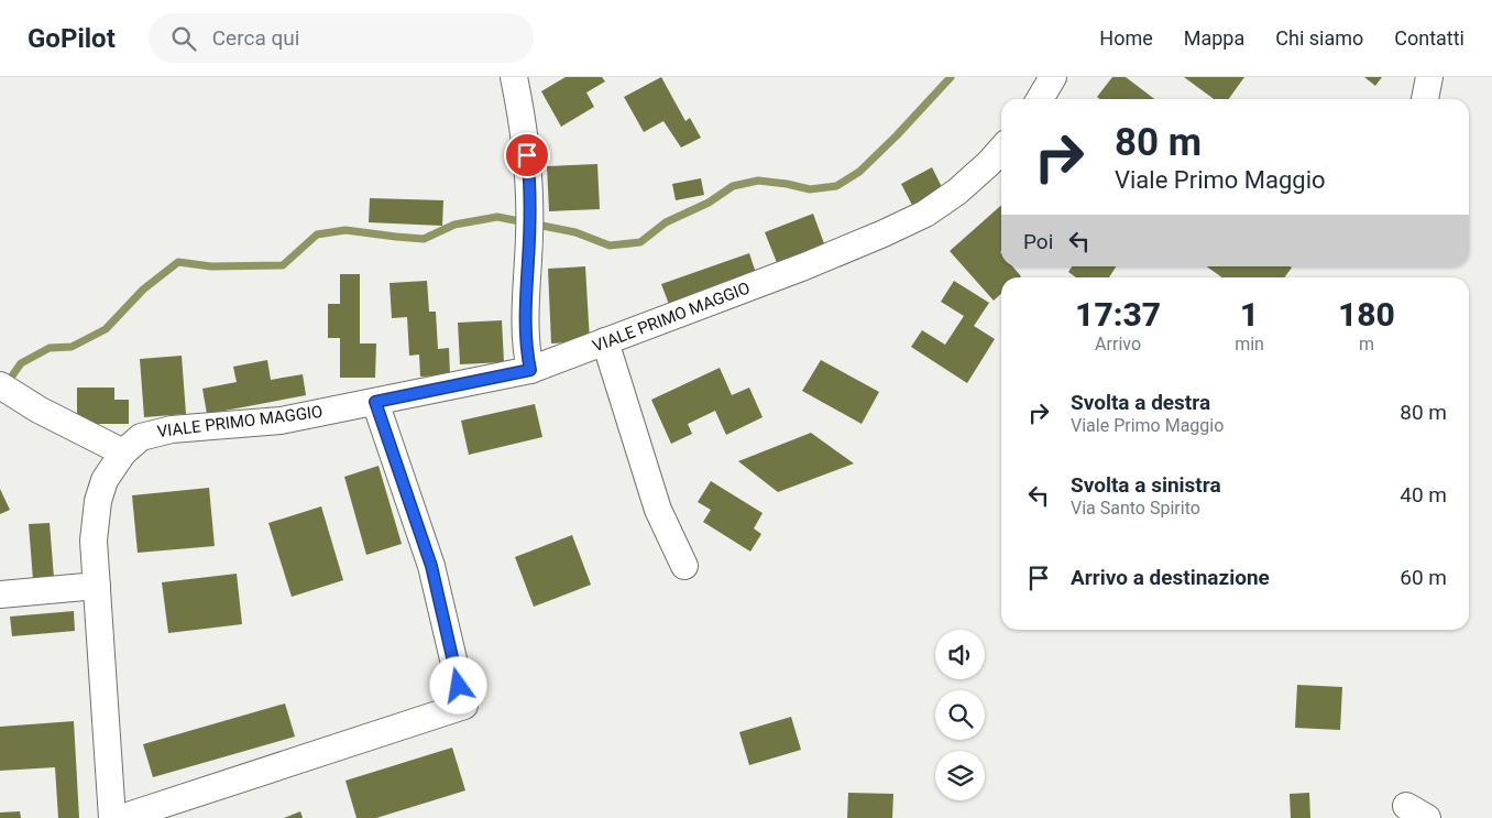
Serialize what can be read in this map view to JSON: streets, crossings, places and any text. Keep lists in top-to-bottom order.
{
  "streets": {
    "street": ["VIALE PRIMO MAGGIO"]
  },
  "page": {
    "header": "GoPilot",
    "search": "Cerca qui",
    "nav": [
      "Home",
      "Mappa",
      "Chi siamo",
      "Contatti"
    ],
    "turn": ["80 m", "Viale Primo Maggio"],
    "then": "Poi",
    "eta": [
      "17:37",
      "Arrivo",
      "1",
      "min",
      "180",
      "m"
    ],
    "list": [
      {
        "name": "Svolta a destra",
        "note": "Viale Primo Maggio",
        "value": "80 m"
      },
      {
        "name": "Svolta a sinistra",
        "note": "Via Santo Spirito",
        "value": "40 m"
      },
      {
        "name": "Arrivo a destinazione",
        "value": "60 m"
      }
    ]
  }
}
